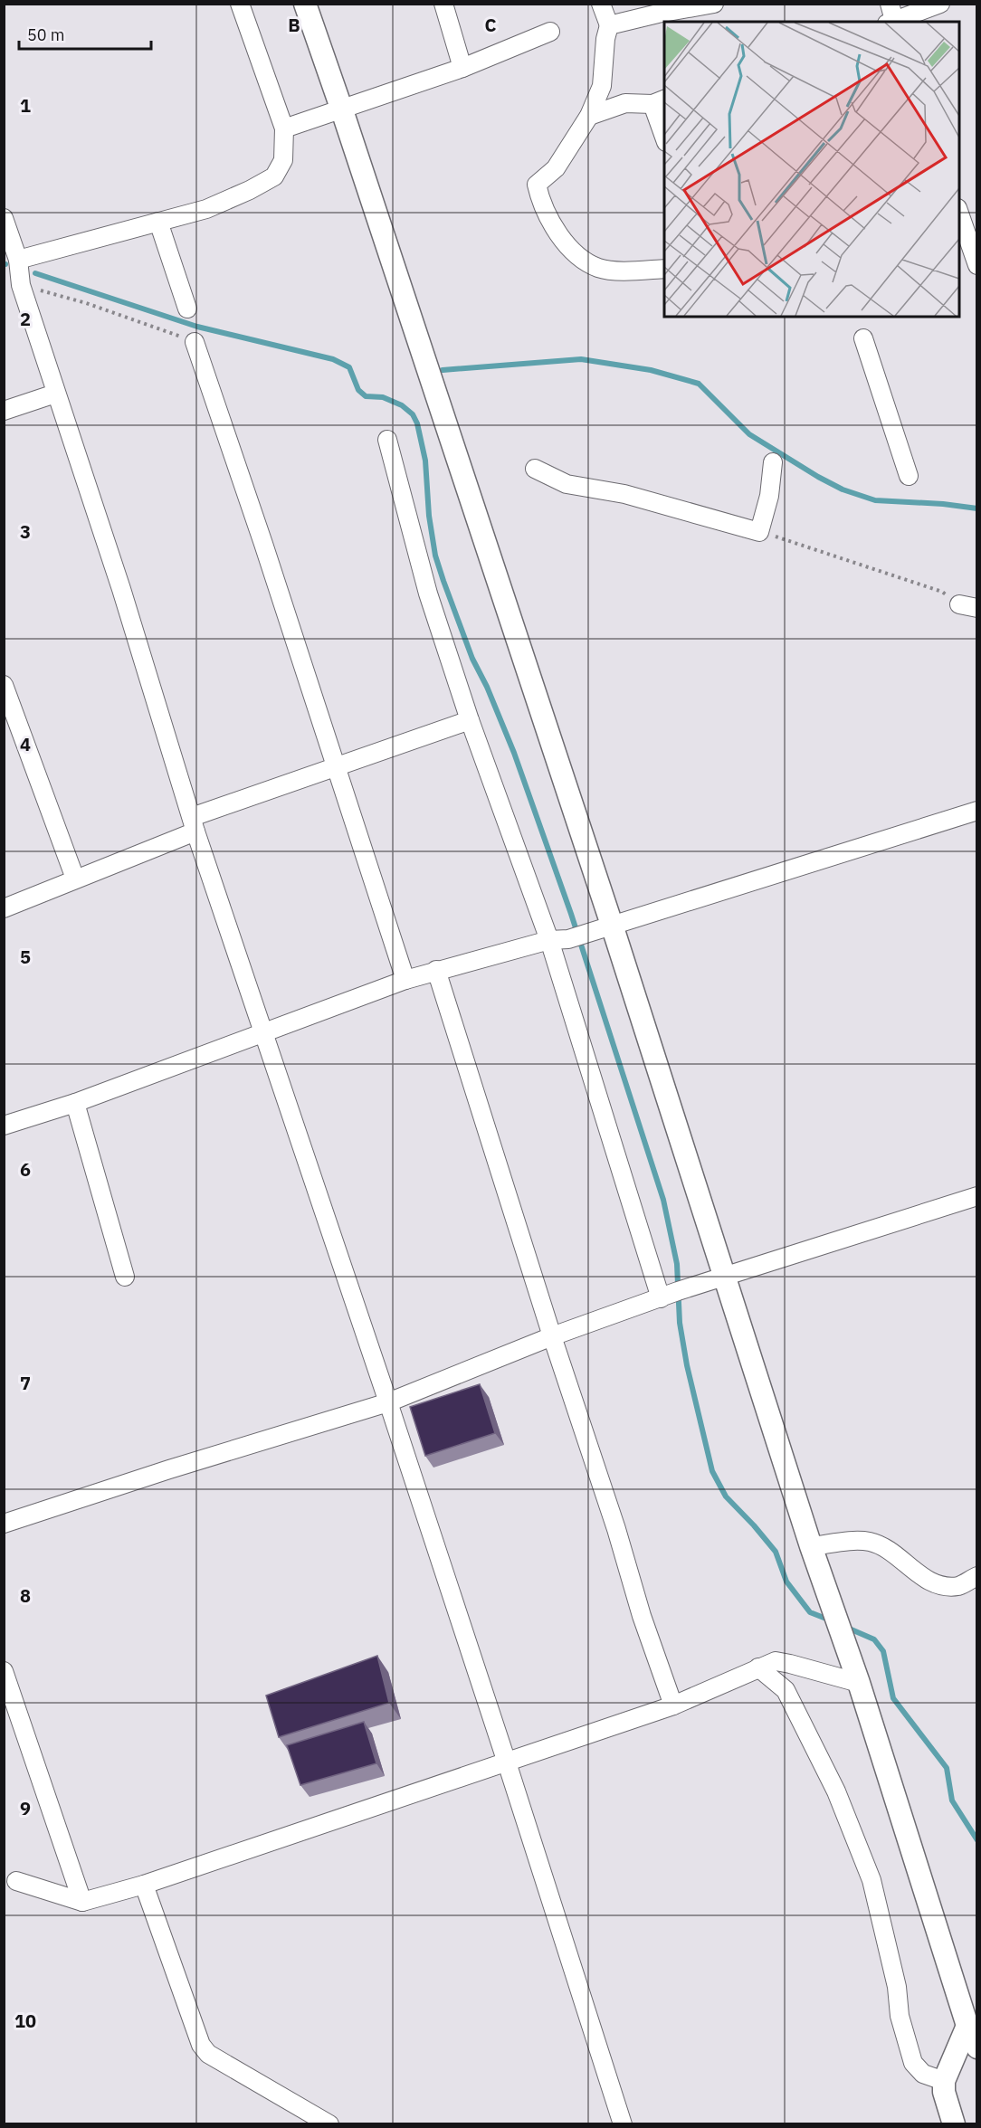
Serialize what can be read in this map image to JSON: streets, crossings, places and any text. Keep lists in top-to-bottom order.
{
  "scale_bar": "50 m",
  "grid": {
    "columns": ["B", "C"],
    "rows": [
      "1",
      "2",
      "3",
      "4",
      "5",
      "6",
      "7",
      "8",
      "9",
      "10"
    ]
  }
}
